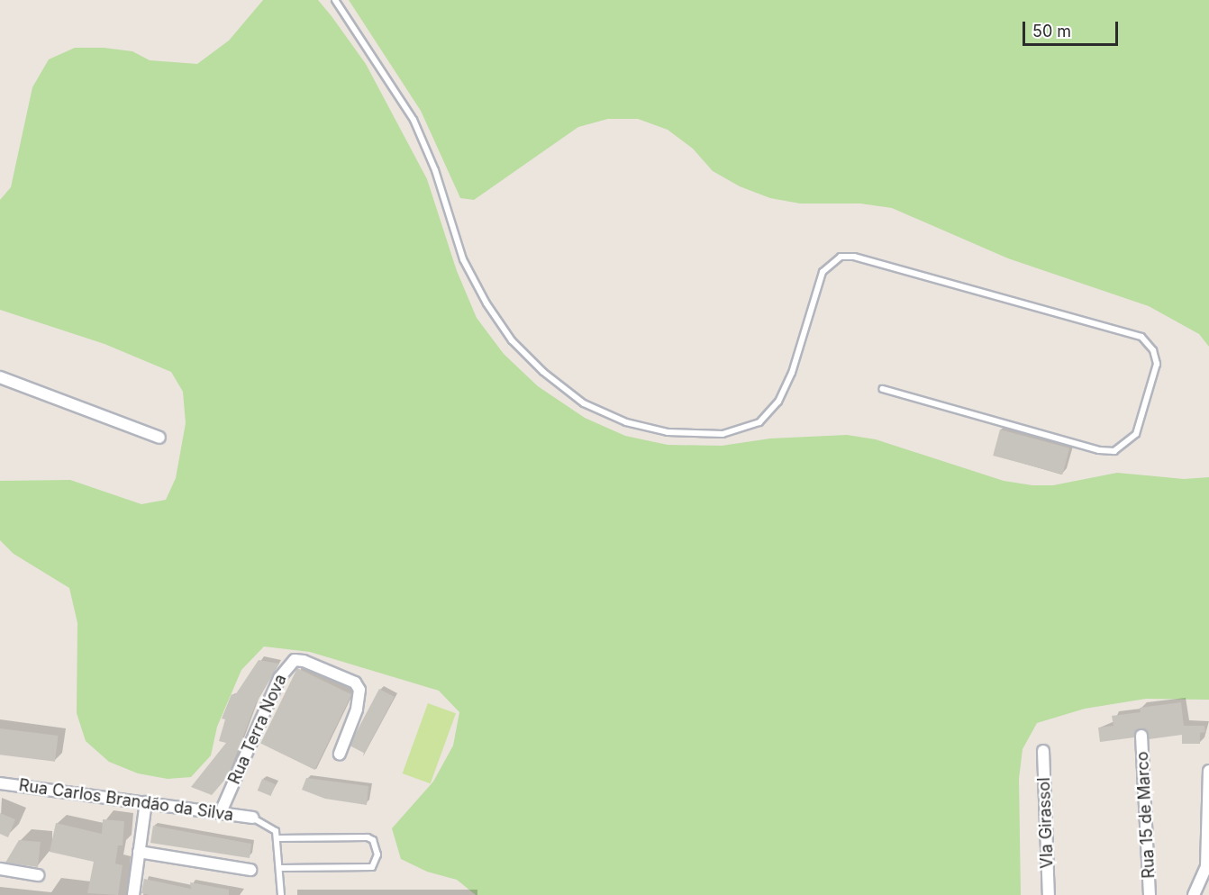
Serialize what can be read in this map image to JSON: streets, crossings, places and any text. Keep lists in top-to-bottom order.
{
  "streets": {
    "street": [
      "Rua Terra Nova",
      "Rua Carlos Brandão da Silva",
      "Rua 15 de Marco",
      "VIa Girassol"
    ]
  },
  "crossings": [
    ["Rua Terra Nova", "Rua Carlos Brandão da Silva"]
  ],
  "scale_bar": "50 m"
}
